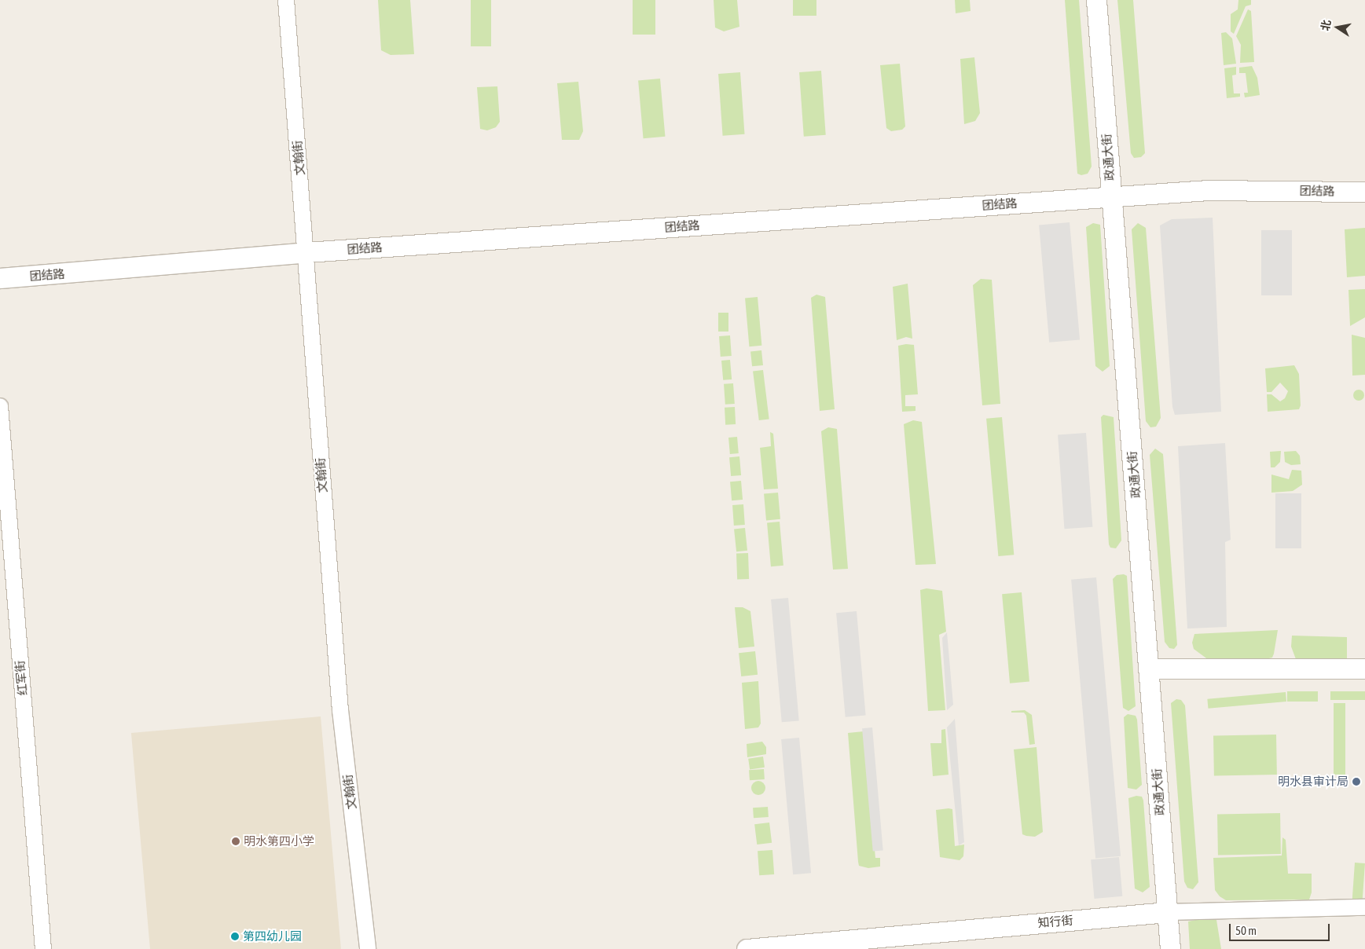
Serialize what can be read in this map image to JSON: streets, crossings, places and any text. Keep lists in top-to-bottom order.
{
  "streets": {
    "street": [
      "政通大街",
      "文翰街",
      "团结路",
      "红军街",
      "知行街"
    ]
  },
  "crossings": [
    ["政通大街", "团结路"],
    ["政通大街", "知行街"],
    ["文翰街", "团结路"]
  ],
  "places": ["明水县审计局", "明水第四小学", "第四幼儿园"],
  "scale_bar": "50 m",
  "north": "left"
}
